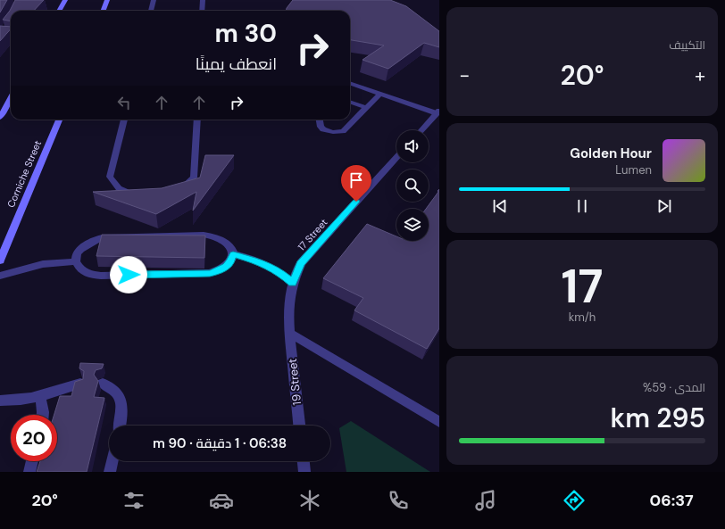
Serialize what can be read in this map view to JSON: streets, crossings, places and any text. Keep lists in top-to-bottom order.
{
  "streets": {
    "street": ["Corniche Street", "17 Street", "19 Street"]
  },
  "crossings": [
    ["17 Street", "19 Street"]
  ],
  "page": {
    "tile": [
      "التكييف",
      ["17", "km/h"],
      ["المدى · 59%", "295 km"]
    ],
    "turn": ["30 m", "انعطف يمينًا"],
    "heat": ["−", "20°", "+"],
    "song": ["Golden Hour", "Lumen"],
    "limit": "20",
    "trip": "06:38 · 1 دقيقة · 90 m",
    "tabs": ["06:37", "20°"]
  }
}
